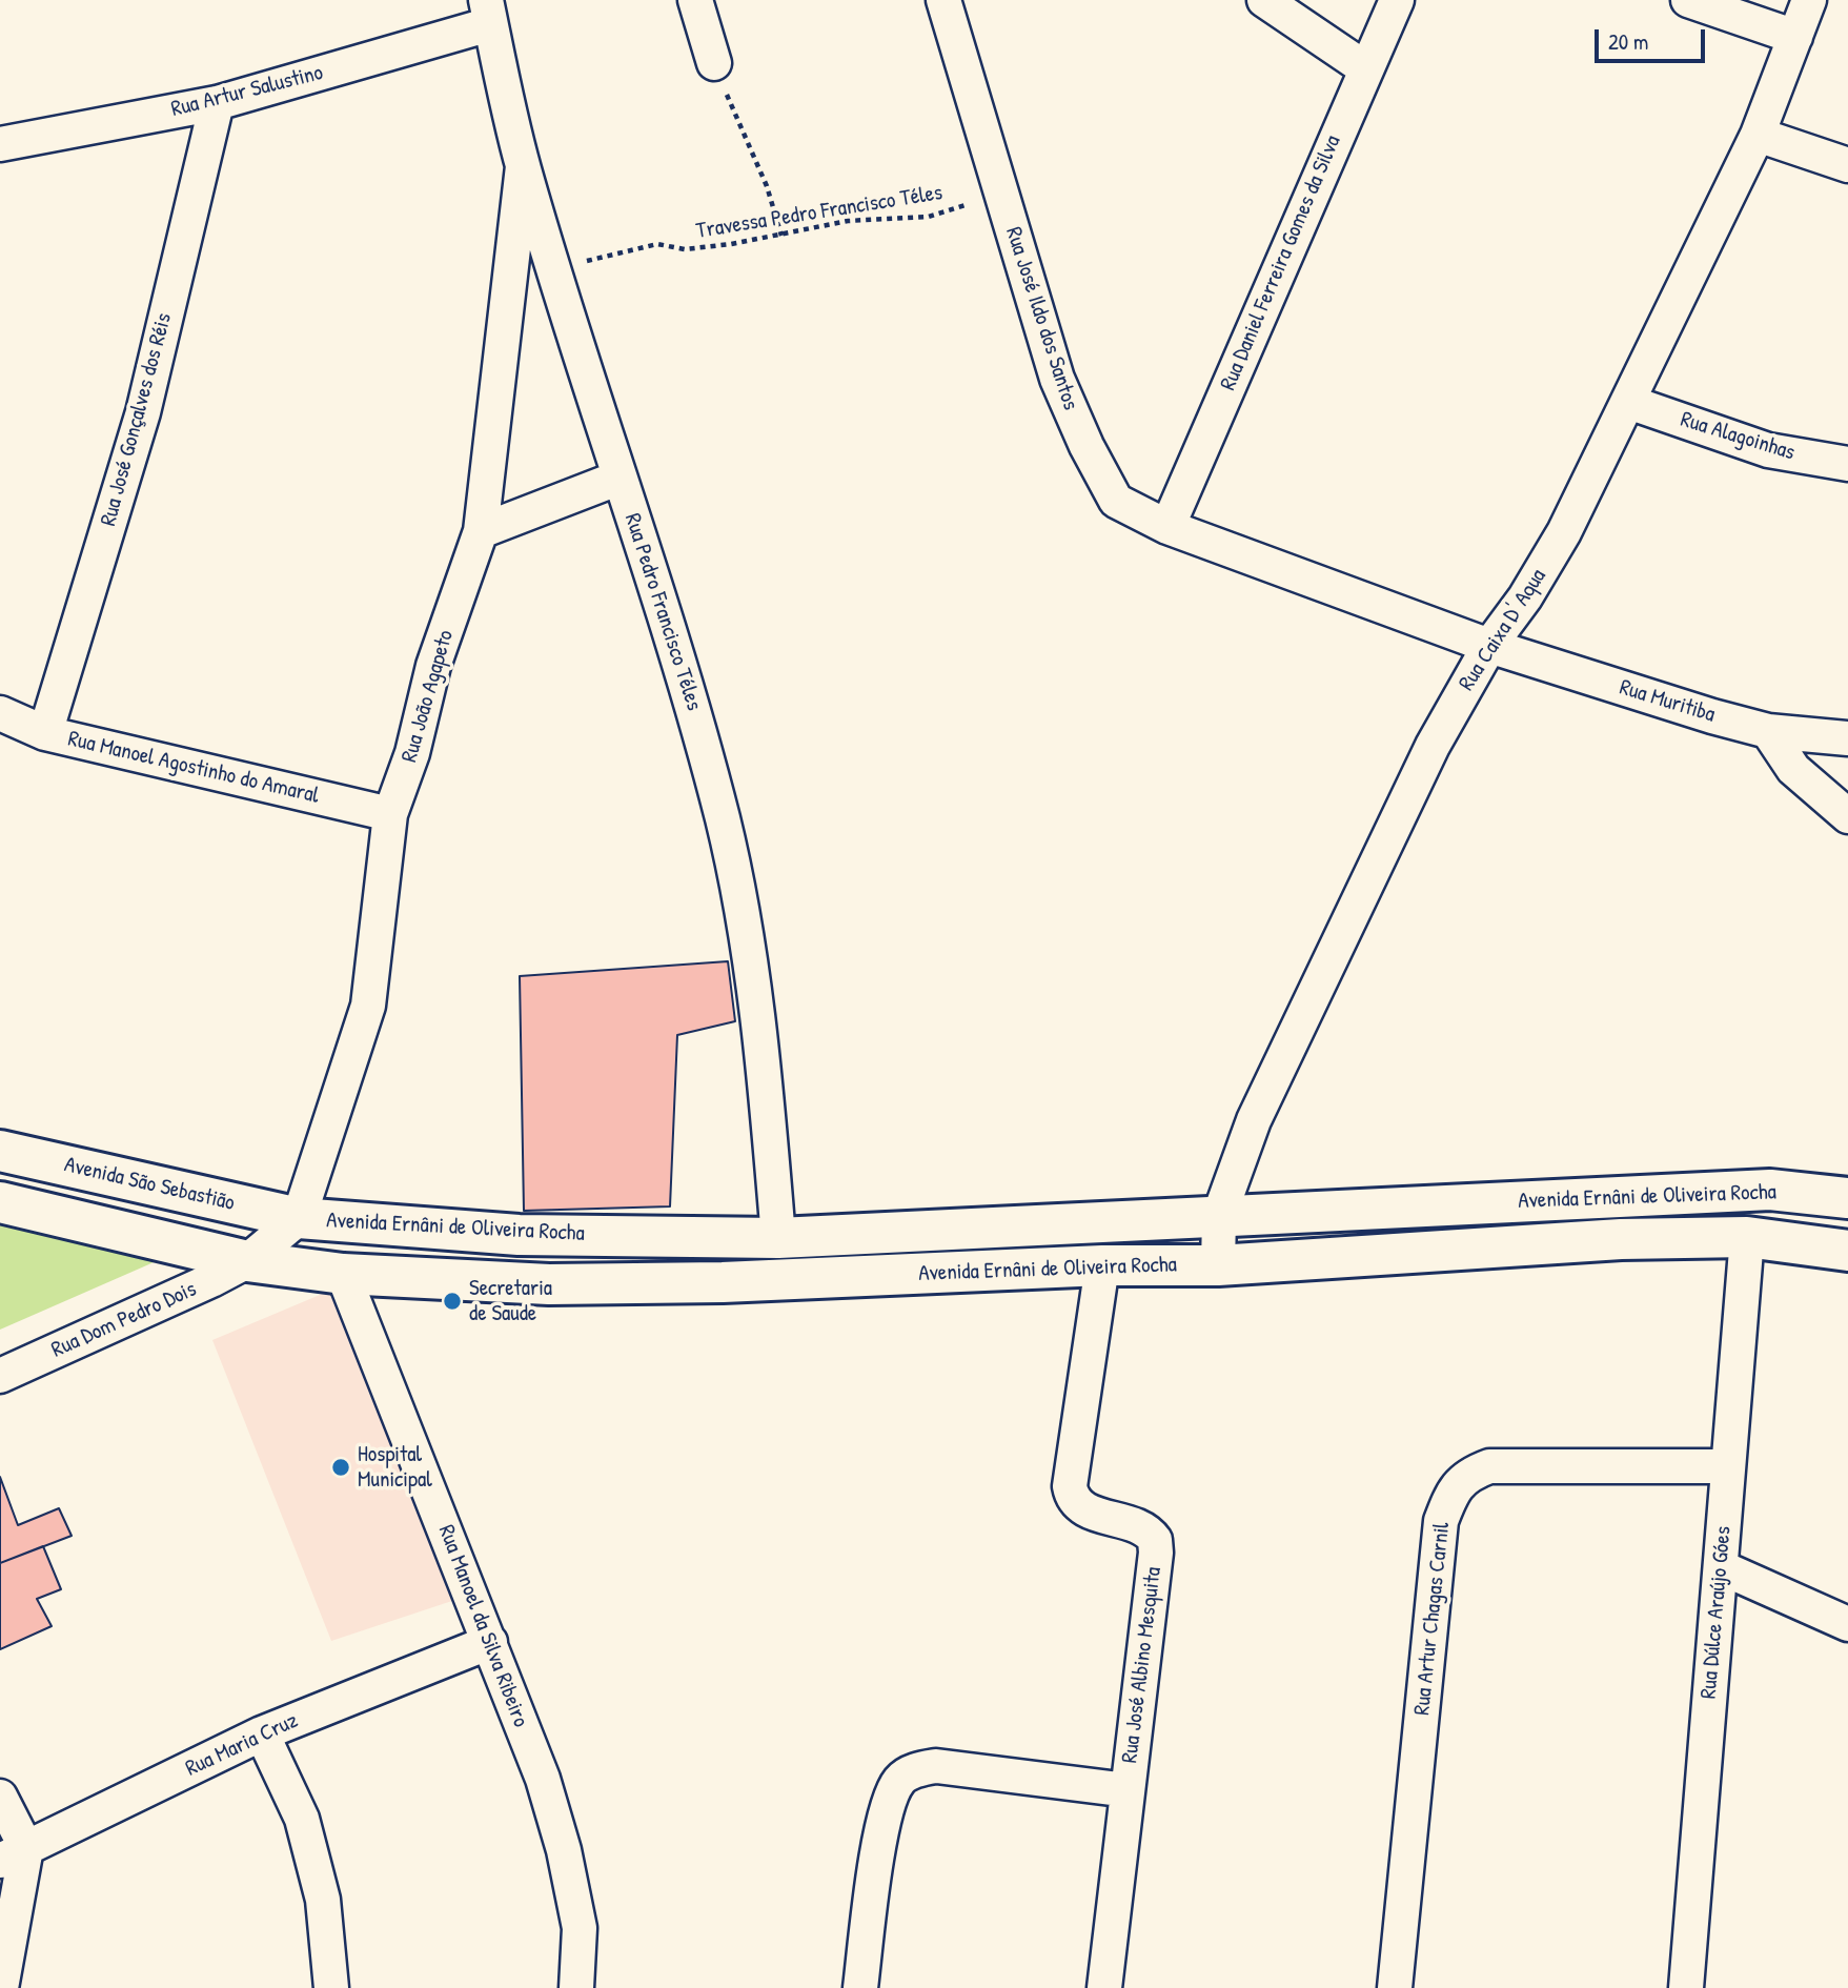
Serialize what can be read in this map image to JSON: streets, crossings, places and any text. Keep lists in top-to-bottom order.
{
  "streets": {
    "main road": ["Avenida São Sebastião", "Avenida Ernâni de Oliveira Rocha"],
    "street": [
      "Rua Artur Salustino",
      "Rua Daniel Ferreira Gomes da Silva",
      "Rua José Ildo dos Santos",
      "Rua José Gonçalves dos Réis",
      "Rua Alagoinhas",
      "Rua Pedro Francisco Téles",
      "Rua Caixa D' Aqua",
      "Rua João Agapeto",
      "Rua Muritiba",
      "Rua Manoel Agostinho do Amaral",
      "Rua Dom Pedro Dois",
      "Rua Dúlce Araújo Góes",
      "Rua Artur Chagas Carnil",
      "Rua Manoel da Silva Ribeiro",
      "Rua José Albino Mesquita",
      "Rua Maria Cruz"
    ],
    "path": ["Travessa Pedro Francisco Téles"]
  },
  "crossings": [
    ["Rua Artur Salustino", "Rua José Gonçalves dos Réis"],
    ["Rua Artur Salustino", "Rua Pedro Francisco Téles"],
    ["Travessa Pedro Francisco Téles", "Rua José Ildo dos Santos"],
    ["Travessa Pedro Francisco Téles", "Rua Pedro Francisco Téles"],
    ["Rua Daniel Ferreira Gomes da Silva", "Rua José Ildo dos Santos"],
    ["Rua José Ildo dos Santos", "Rua Caixa D' Aqua"],
    ["Rua José Ildo dos Santos", "Rua Muritiba"],
    ["Rua José Gonçalves dos Réis", "Rua Manoel Agostinho do Amaral"],
    ["Rua Alagoinhas", "Rua Caixa D' Aqua"],
    ["Rua Pedro Francisco Téles", "Rua João Agapeto"],
    ["Rua Pedro Francisco Téles", "Avenida Ernâni de Oliveira Rocha"],
    ["Rua Caixa D' Aqua", "Rua Muritiba"],
    ["Rua Caixa D' Aqua", "Avenida Ernâni de Oliveira Rocha"],
    ["Rua João Agapeto", "Rua Manoel Agostinho do Amaral"],
    ["Rua João Agapeto", "Avenida São Sebastião"],
    ["Rua João Agapeto", "Avenida Ernâni de Oliveira Rocha"],
    ["Rua João Agapeto", "Rua Dom Pedro Dois"],
    ["Avenida São Sebastião", "Avenida Ernâni de Oliveira Rocha"],
    ["Avenida São Sebastião", "Rua Dom Pedro Dois"],
    ["Avenida Ernâni de Oliveira Rocha", "Rua Dom Pedro Dois"],
    ["Avenida Ernâni de Oliveira Rocha", "Rua Dúlce Araújo Góes"],
    ["Avenida Ernâni de Oliveira Rocha", "Rua Manoel da Silva Ribeiro"],
    ["Avenida Ernâni de Oliveira Rocha", "Rua José Albino Mesquita"],
    ["Rua Dúlce Araújo Góes", "Rua Artur Chagas Carnil"],
    ["Rua Manoel da Silva Ribeiro", "Rua Maria Cruz"]
  ],
  "places": ["Secretaria de Saude", "Hospital Municipal"],
  "scale_bar": "20 m"
}
